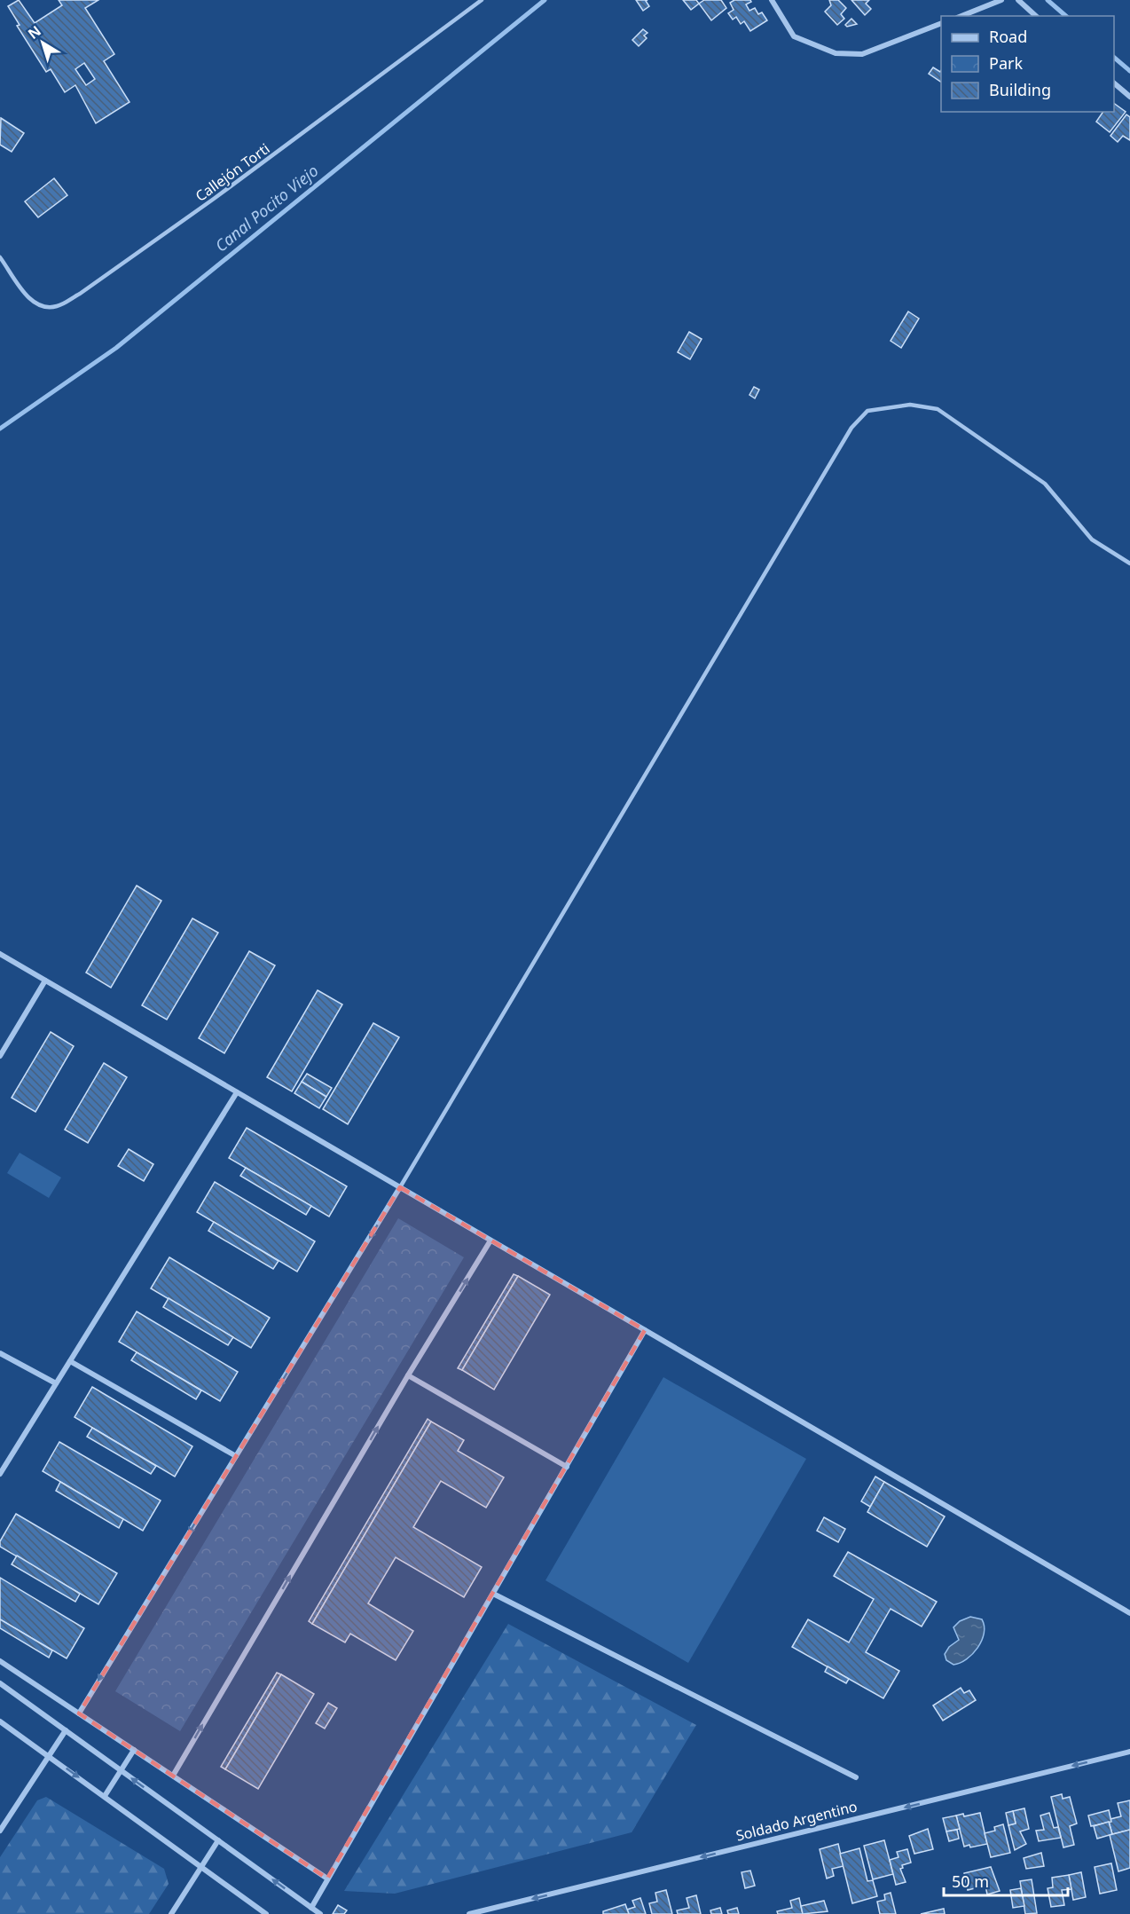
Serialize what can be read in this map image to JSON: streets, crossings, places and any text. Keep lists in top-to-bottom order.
{
  "streets": {
    "street": ["Soldado Argentino"],
    "lane": ["Callejón Torti"]
  },
  "one_way": ["Soldado Argentino"],
  "water": ["Canal Pocito Viejo"],
  "legend": ["Road", "Park", "Building"],
  "scale_bar": "50 m",
  "north": "top left"
}
